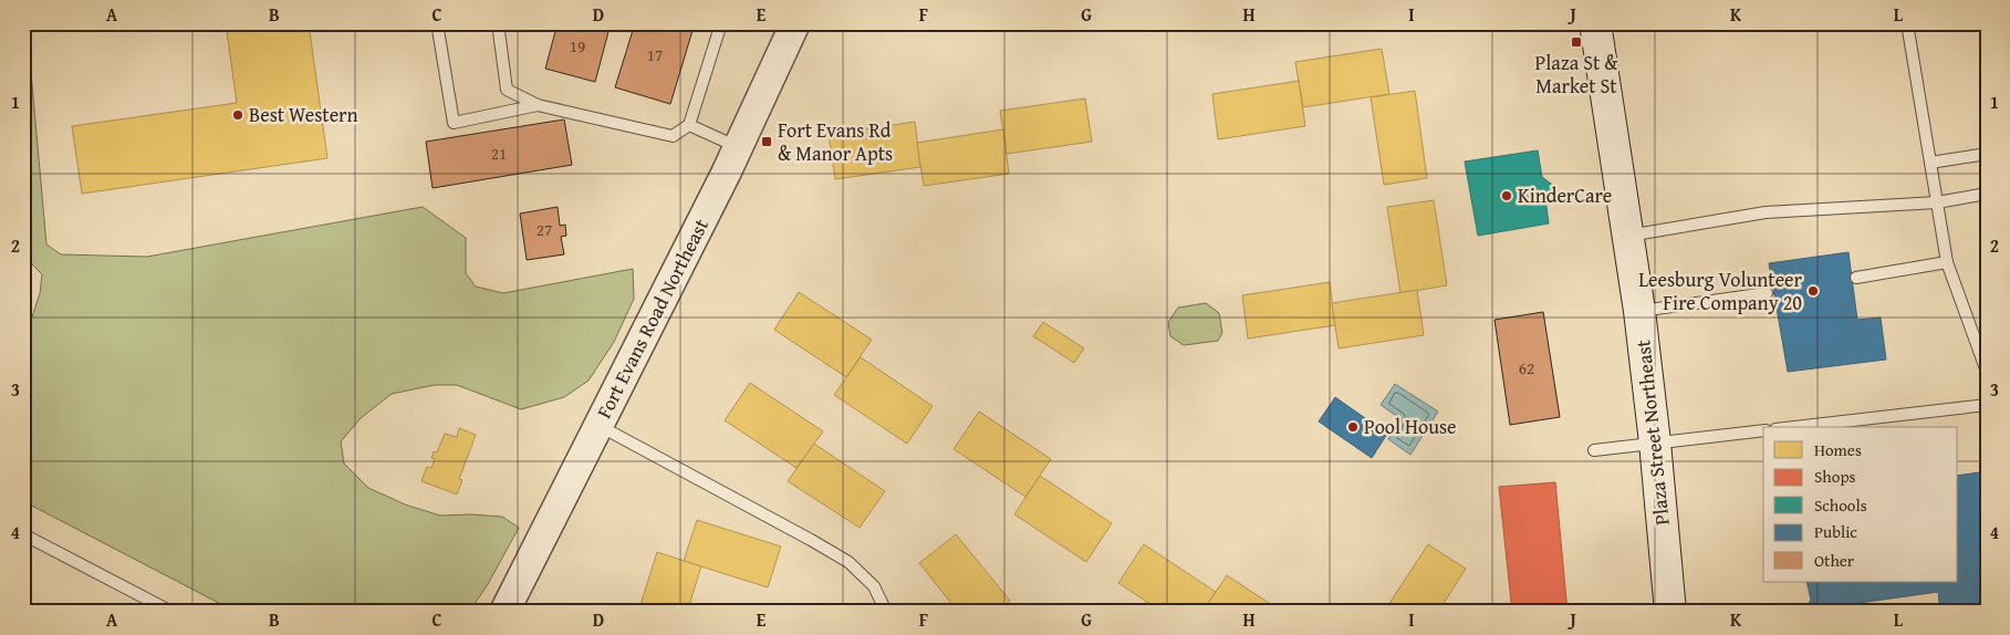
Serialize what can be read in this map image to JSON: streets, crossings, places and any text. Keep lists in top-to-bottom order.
{
  "streets": {
    "main road": ["Plaza Street Northeast"],
    "street": ["Fort Evans Road Northeast"]
  },
  "places": {
    "transit": ["Plaza St & Market St", "Fort Evans Rd & Manor Apts"],
    "other": [
      "Best Western",
      "KinderCare",
      "Leesburg Volunteer Fire Company 20",
      "Pool House"
    ]
  },
  "house_numbers": [
    "19",
    "17",
    "21",
    "27",
    "62"
  ],
  "legend": [
    "Homes",
    "Shops",
    "Schools",
    "Public",
    "Other"
  ],
  "grid": {
    "columns": [
      "A",
      "B",
      "C",
      "D",
      "E",
      "F",
      "G",
      "H",
      "I",
      "J",
      "K",
      "L"
    ],
    "rows": [
      "1",
      "2",
      "3",
      "4"
    ]
  }
}
